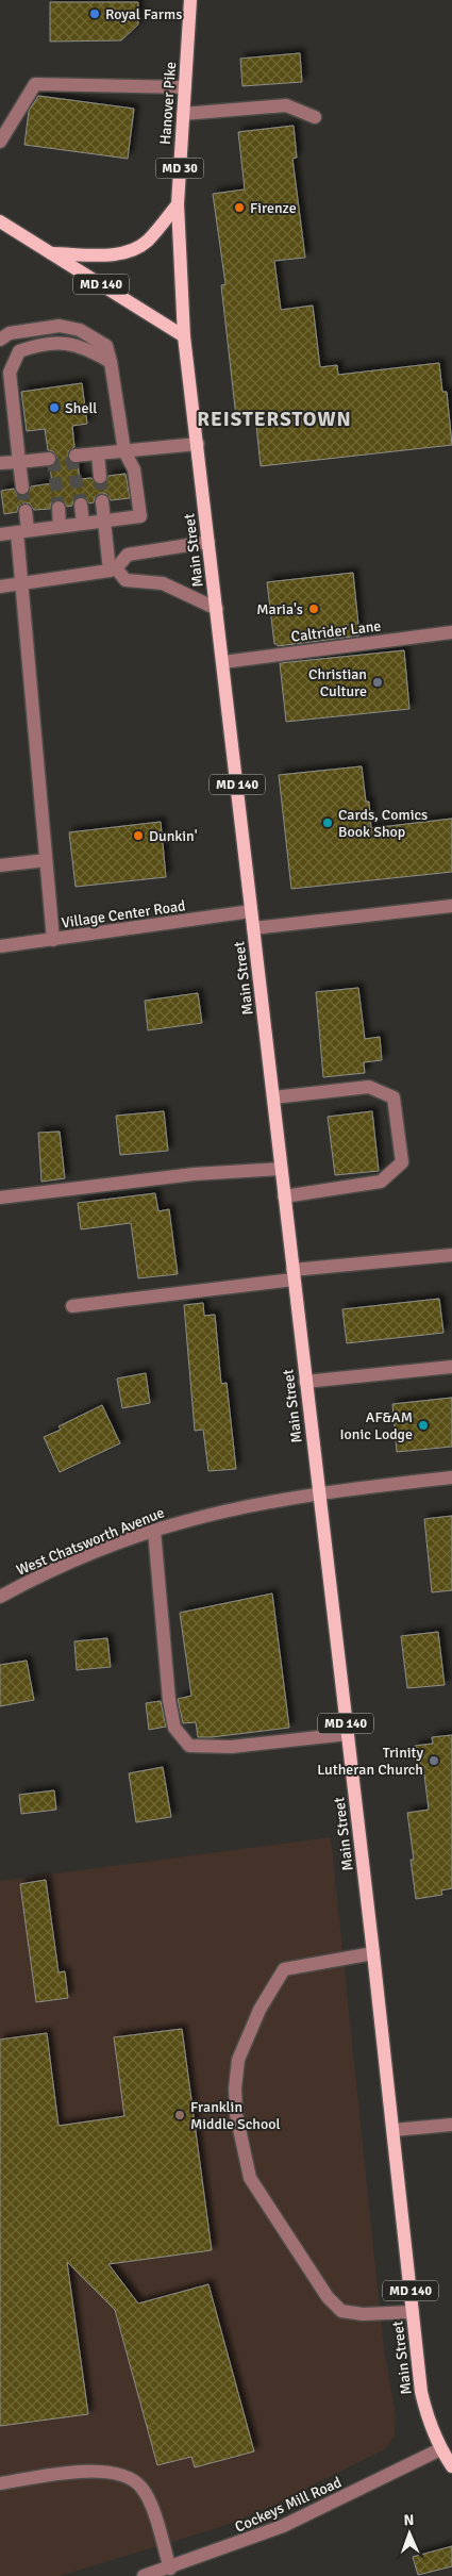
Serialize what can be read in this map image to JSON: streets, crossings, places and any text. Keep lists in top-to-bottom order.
{
  "streets": {
    "main road": [
      "Hanover Pike",
      "MD 30",
      "MD 140",
      "Main Street"
    ],
    "street": [
      "Caltrider Lane",
      "Village Center Road",
      "West Chatsworth Avenue",
      "Cockeys Mill Road"
    ]
  },
  "crossings": [
    ["Hanover Pike", "MD 140"],
    ["Hanover Pike", "Main Street"],
    ["MD 140", "Main Street"],
    ["Main Street", "Caltrider Lane"],
    ["Main Street", "Village Center Road"],
    ["Main Street", "West Chatsworth Avenue"],
    ["Main Street", "Cockeys Mill Road"]
  ],
  "districts": ["REISTERSTOWN"],
  "places": [
    "Royal Farms",
    "Firenze",
    "Shell",
    "Maria's",
    "Christian Culture",
    "Cards, Comics Book Shop",
    "Dunkin'",
    "AF&AM Ionic Lodge",
    "Trinity Lutheran Church",
    "Franklin Middle School"
  ],
  "north": "top"
}
